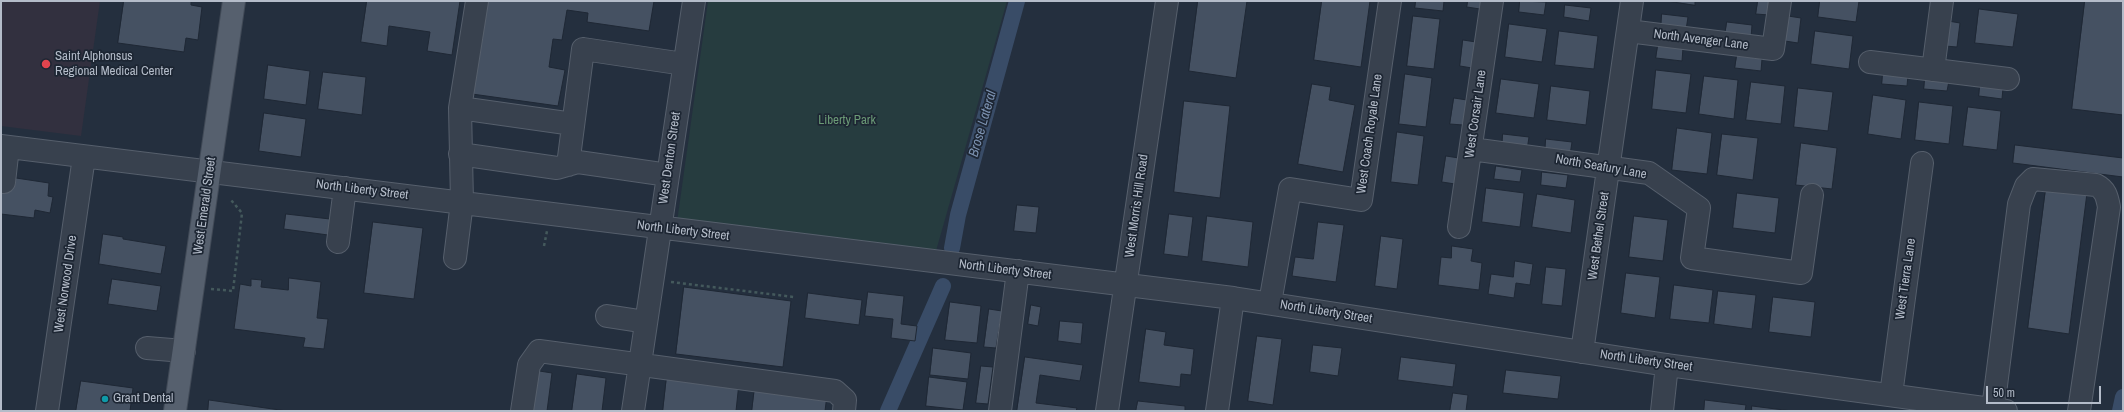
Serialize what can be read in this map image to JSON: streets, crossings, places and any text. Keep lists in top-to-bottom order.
{
  "streets": {
    "main road": ["West Emerald Street"],
    "street": [
      "North Avenger Lane",
      "West Corsair Lane",
      "West Coach Royale Lane",
      "West Denton Street",
      "North Seafury Lane",
      "North Liberty Street",
      "West Morris Hill Road",
      "West Bethel Street",
      "West Tierra Lane",
      "West Norwood Drive"
    ]
  },
  "crossings": [
    ["North Avenger Lane", "West Bethel Street"],
    ["West Corsair Lane", "North Seafury Lane"],
    ["West Coach Royale Lane", "North Liberty Street"],
    ["West Denton Street", "North Liberty Street"],
    ["North Seafury Lane", "West Bethel Street"],
    ["North Liberty Street", "West Emerald Street"],
    ["North Liberty Street", "West Morris Hill Road"],
    ["North Liberty Street", "West Bethel Street"],
    ["North Liberty Street", "West Tierra Lane"],
    ["North Liberty Street", "West Norwood Drive"]
  ],
  "water": ["Brose Lateral"],
  "parks": ["Liberty Park"],
  "places": ["Saint Alphonsus Regional Medical Center", "Grant Dental"],
  "scale_bar": "50 m"
}
